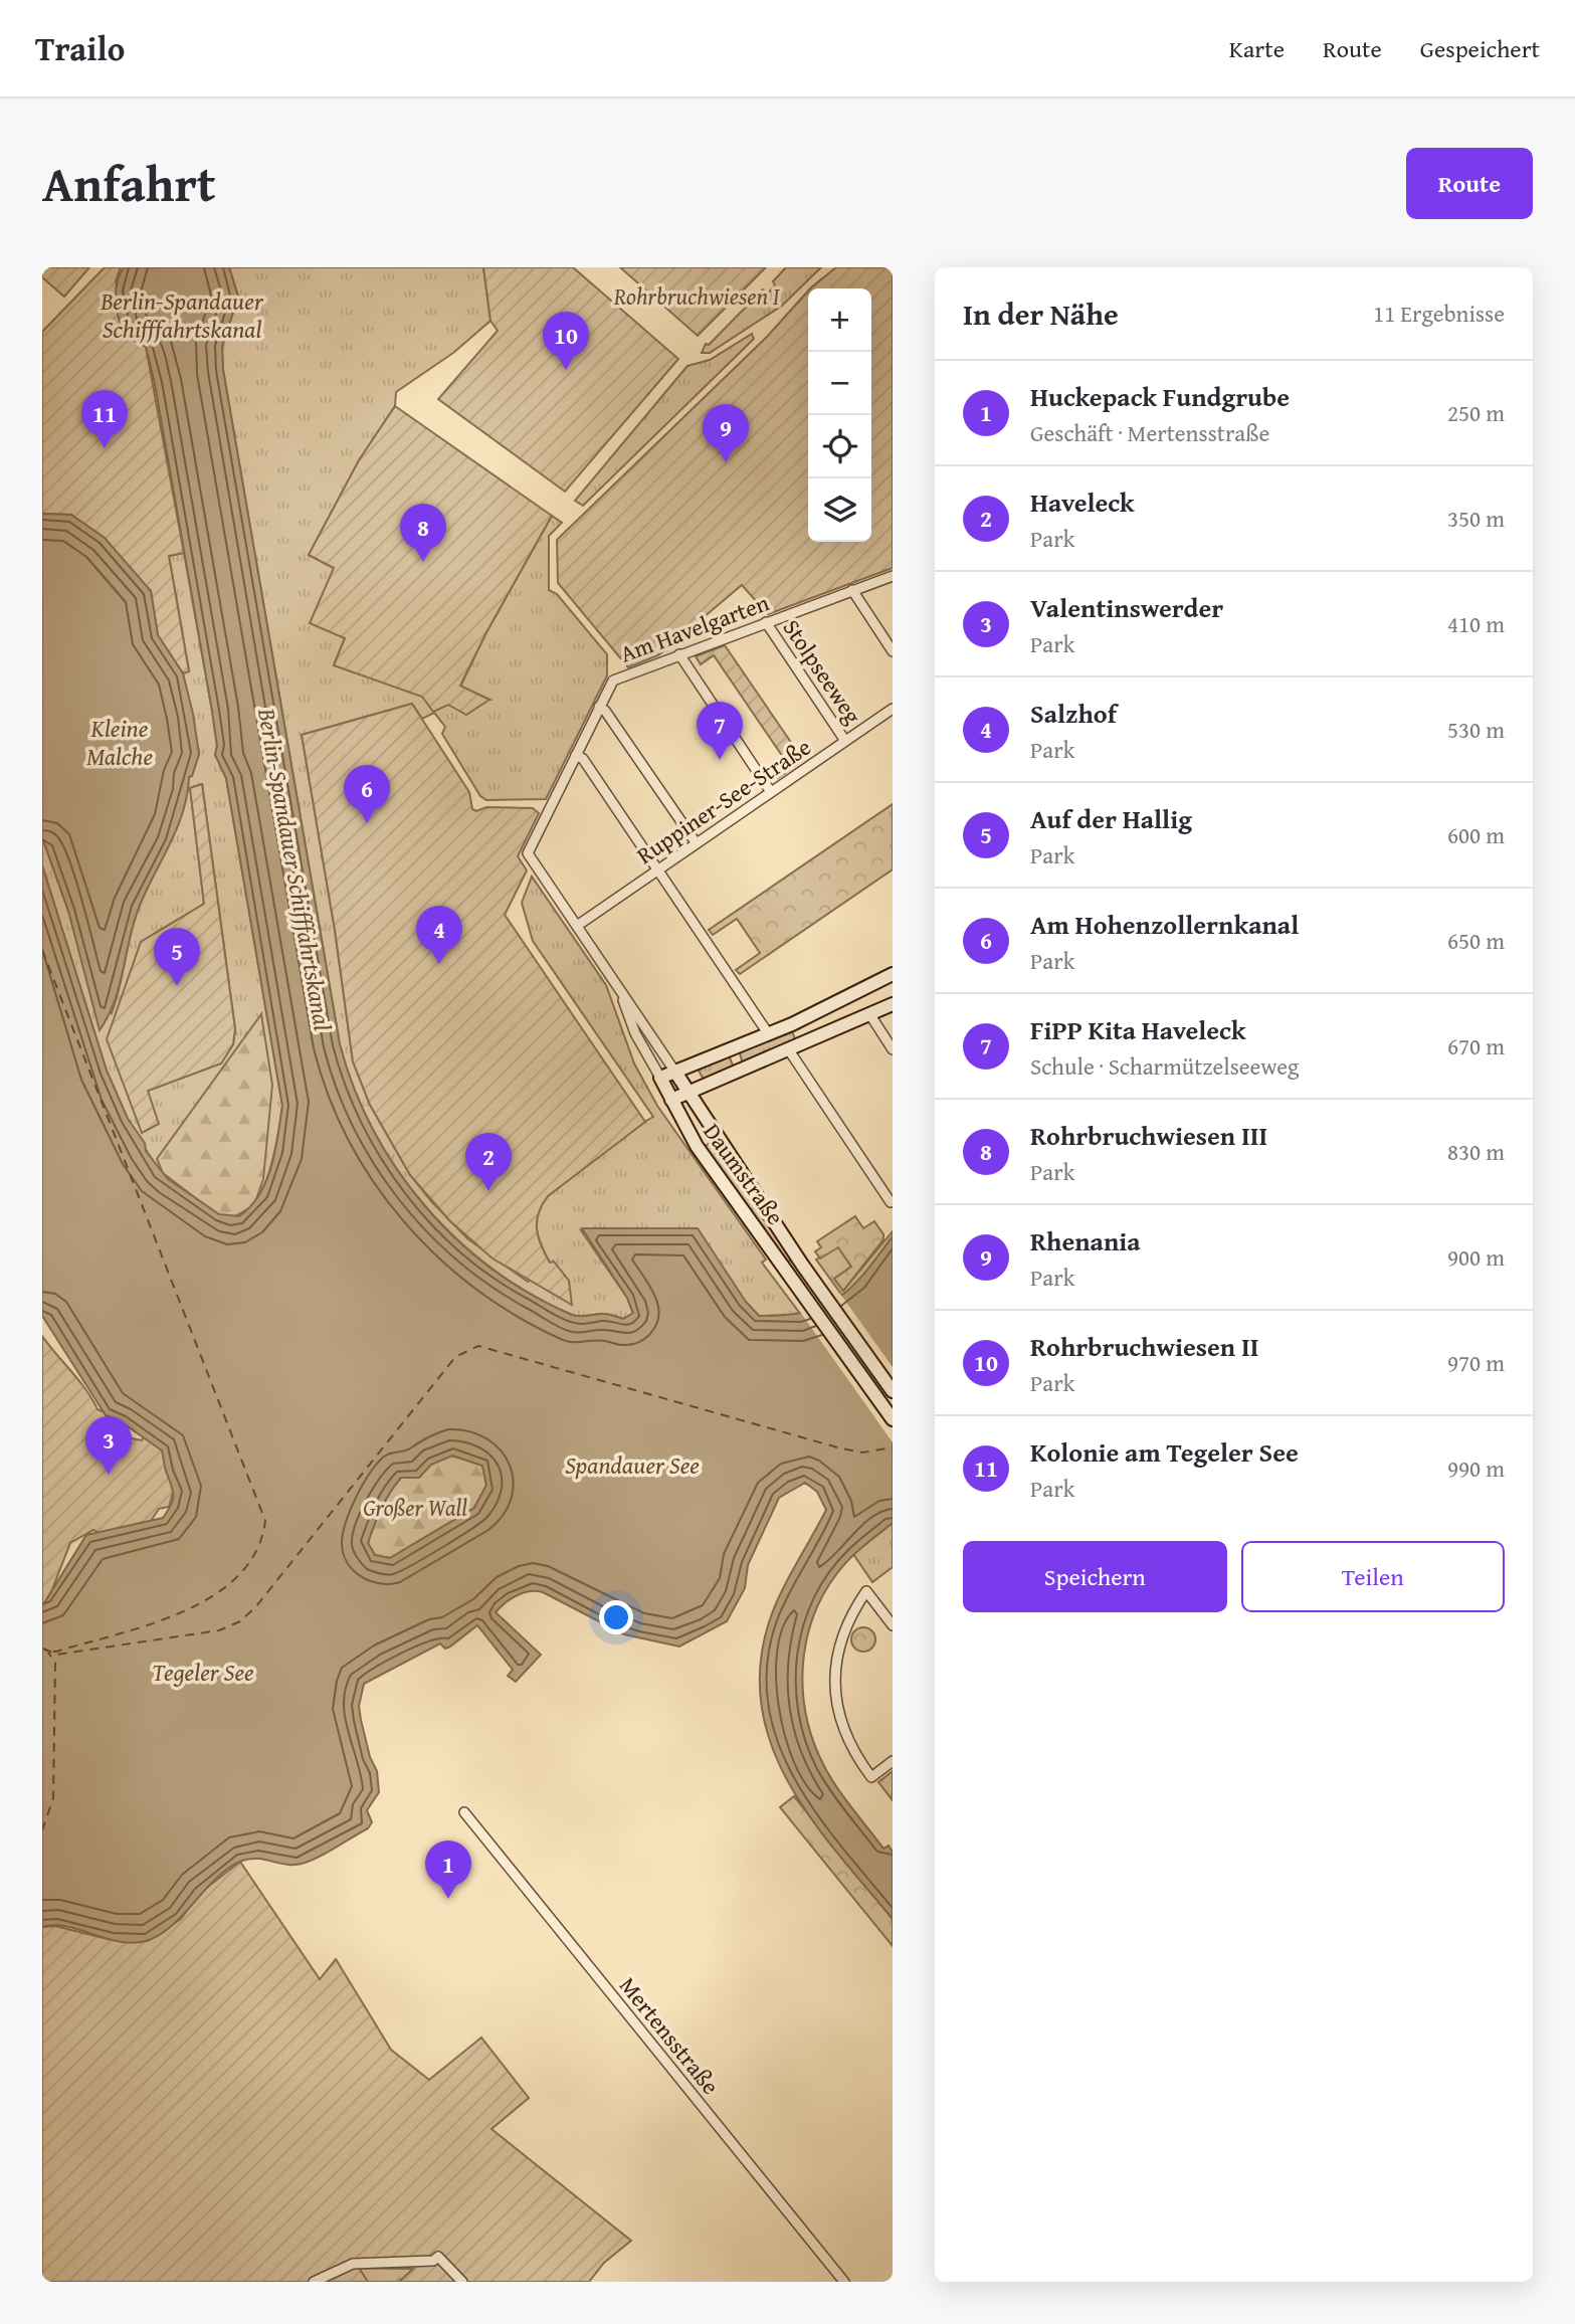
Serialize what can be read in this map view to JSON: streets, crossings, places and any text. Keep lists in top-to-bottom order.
{
  "streets": {
    "main road": ["Daumstraße"],
    "street": [
      "Am Havelgarten",
      "Stolpseeweg",
      "Ruppiner-See-Straße",
      "Mertensstraße"
    ]
  },
  "crossings": [
    ["Am Havelgarten", "Stolpseeweg"],
    ["Am Havelgarten", "Ruppiner-See-Straße"],
    ["Stolpseeweg", "Ruppiner-See-Straße"]
  ],
  "water": [
    "Berlin-Spandauer Schifffahrtskanal",
    "Kleine Malche",
    "Spandauer See",
    "Tegeler See"
  ],
  "parks": ["Rohrbruchwiesen I", "Großer Wall"],
  "page": {
    "header": "Trailo",
    "nav": ["Karte", "Route", "Gespeichert"],
    "title": "Anfahrt",
    "buttons": [
      "Route",
      ["Speichern", "Teilen"]
    ],
    "heading": ["In der Nähe", "11 Ergebnisse"],
    "map_buttons": ["+", "−"],
    "pins": [
      "10",
      "11",
      "9",
      "8",
      "7",
      "6",
      "4",
      "5",
      "2",
      "3",
      "1"
    ],
    "list": [
      {
        "mark": "1",
        "name": "Huckepack Fundgrube",
        "note": "Geschäft · Mertensstraße",
        "value": "250 m"
      },
      {
        "mark": "2",
        "name": "Haveleck",
        "note": "Park",
        "value": "350 m"
      },
      {
        "mark": "3",
        "name": "Valentinswerder",
        "note": "Park",
        "value": "410 m"
      },
      {
        "mark": "4",
        "name": "Salzhof",
        "note": "Park",
        "value": "530 m"
      },
      {
        "mark": "5",
        "name": "Auf der Hallig",
        "note": "Park",
        "value": "600 m"
      },
      {
        "mark": "6",
        "name": "Am Hohenzollernkanal",
        "note": "Park",
        "value": "650 m"
      },
      {
        "mark": "7",
        "name": "FiPP Kita Haveleck",
        "note": "Schule · Scharmützelseeweg",
        "value": "670 m"
      },
      {
        "mark": "8",
        "name": "Rohrbruchwiesen III",
        "note": "Park",
        "value": "830 m"
      },
      {
        "mark": "9",
        "name": "Rhenania",
        "note": "Park",
        "value": "900 m"
      },
      {
        "mark": "10",
        "name": "Rohrbruchwiesen II",
        "note": "Park",
        "value": "970 m"
      },
      {
        "mark": "11",
        "name": "Kolonie am Tegeler See",
        "note": "Park",
        "value": "990 m"
      }
    ]
  }
}
